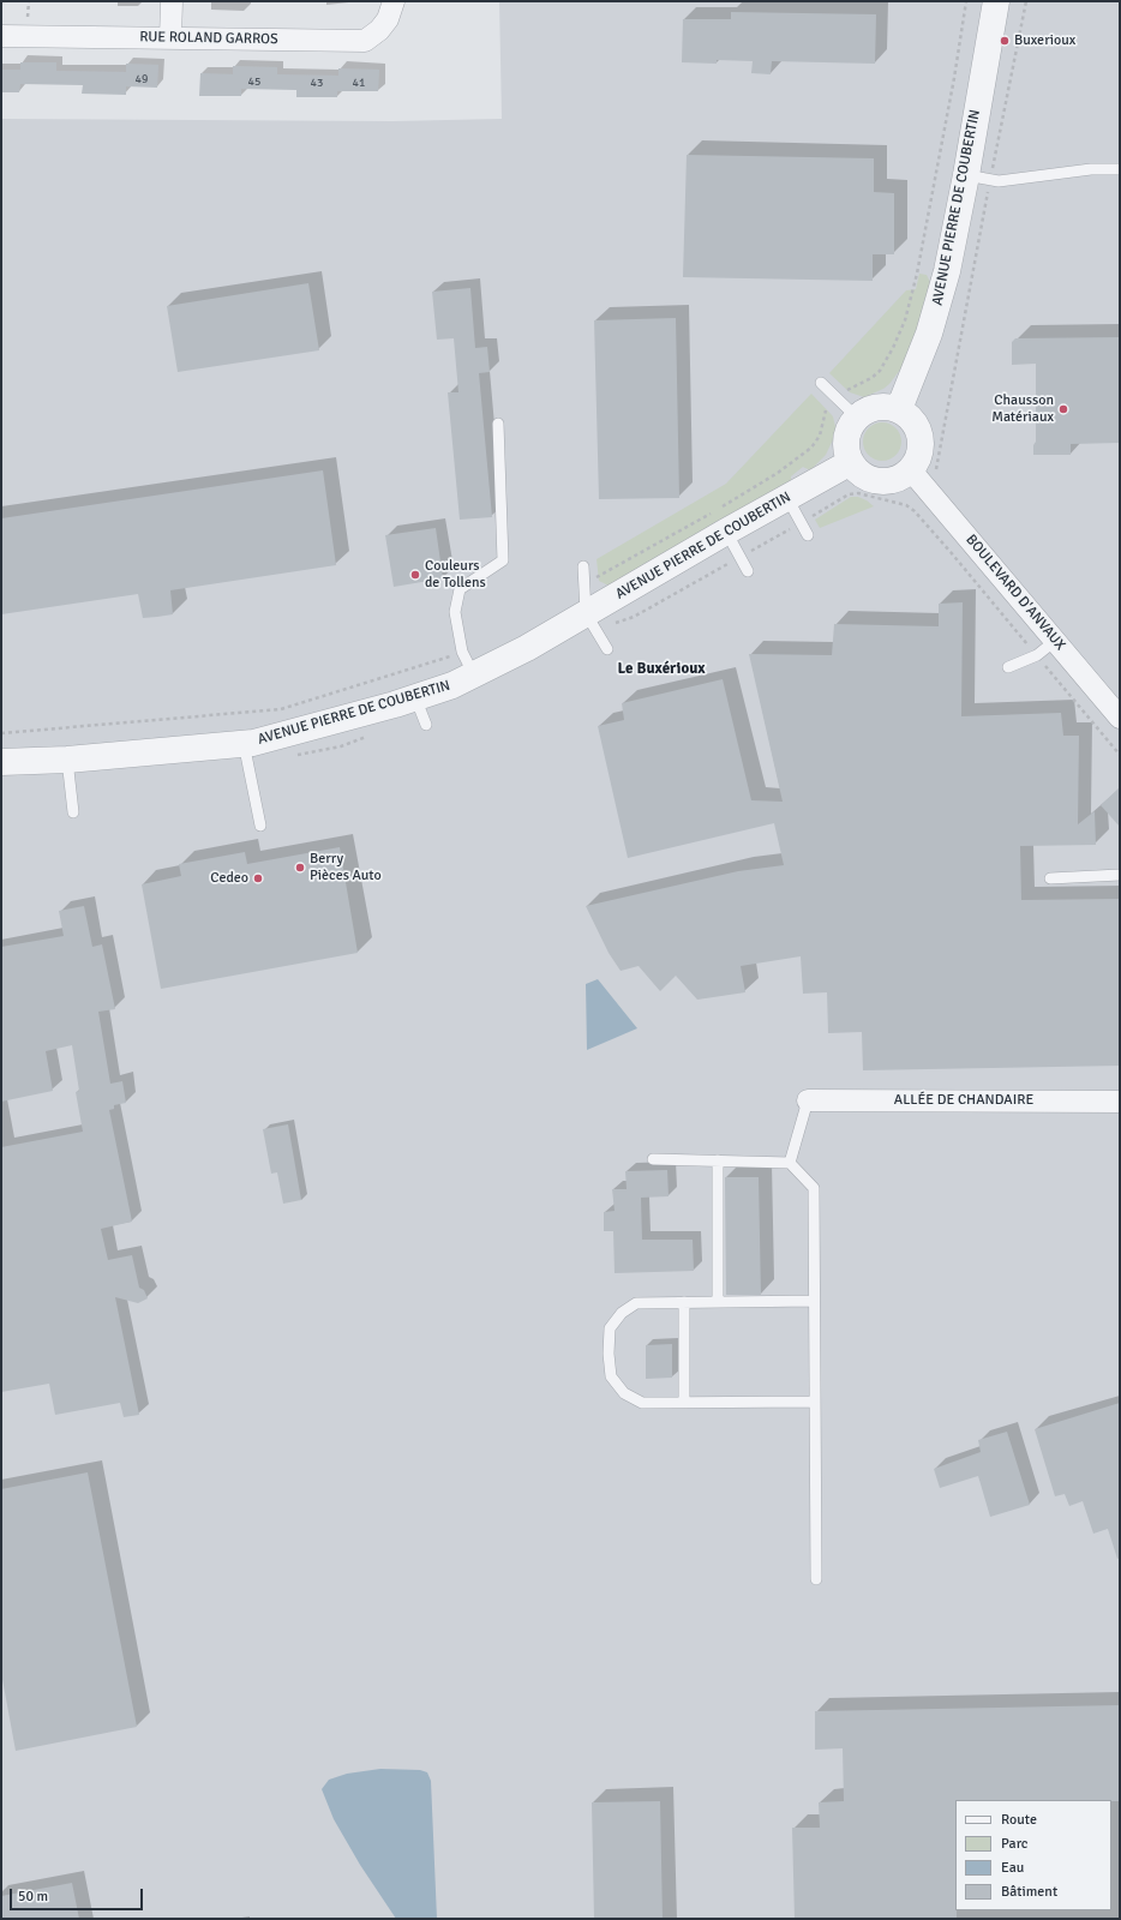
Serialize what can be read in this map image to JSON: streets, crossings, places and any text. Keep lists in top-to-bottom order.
{
  "streets": {
    "street": [
      "RUE ROLAND GARROS",
      "AVENUE PIERRE DE COUBERTIN",
      "BOULEVARD D'ANVAUX",
      "ALLÉE DE CHANDAIRE"
    ]
  },
  "crossings": [
    ["AVENUE PIERRE DE COUBERTIN", "BOULEVARD D'ANVAUX"]
  ],
  "districts": ["Le Buxérioux"],
  "places": [
    "Buxerioux",
    "Chausson Matériaux",
    "Couleurs de Tollens",
    "Berry Pièces Auto",
    "Cedeo"
  ],
  "house_numbers": [
    "49",
    "45",
    "43",
    "41"
  ],
  "legend": [
    "Route",
    "Parc",
    "Eau",
    "Bâtiment"
  ],
  "scale_bar": "50 m"
}
